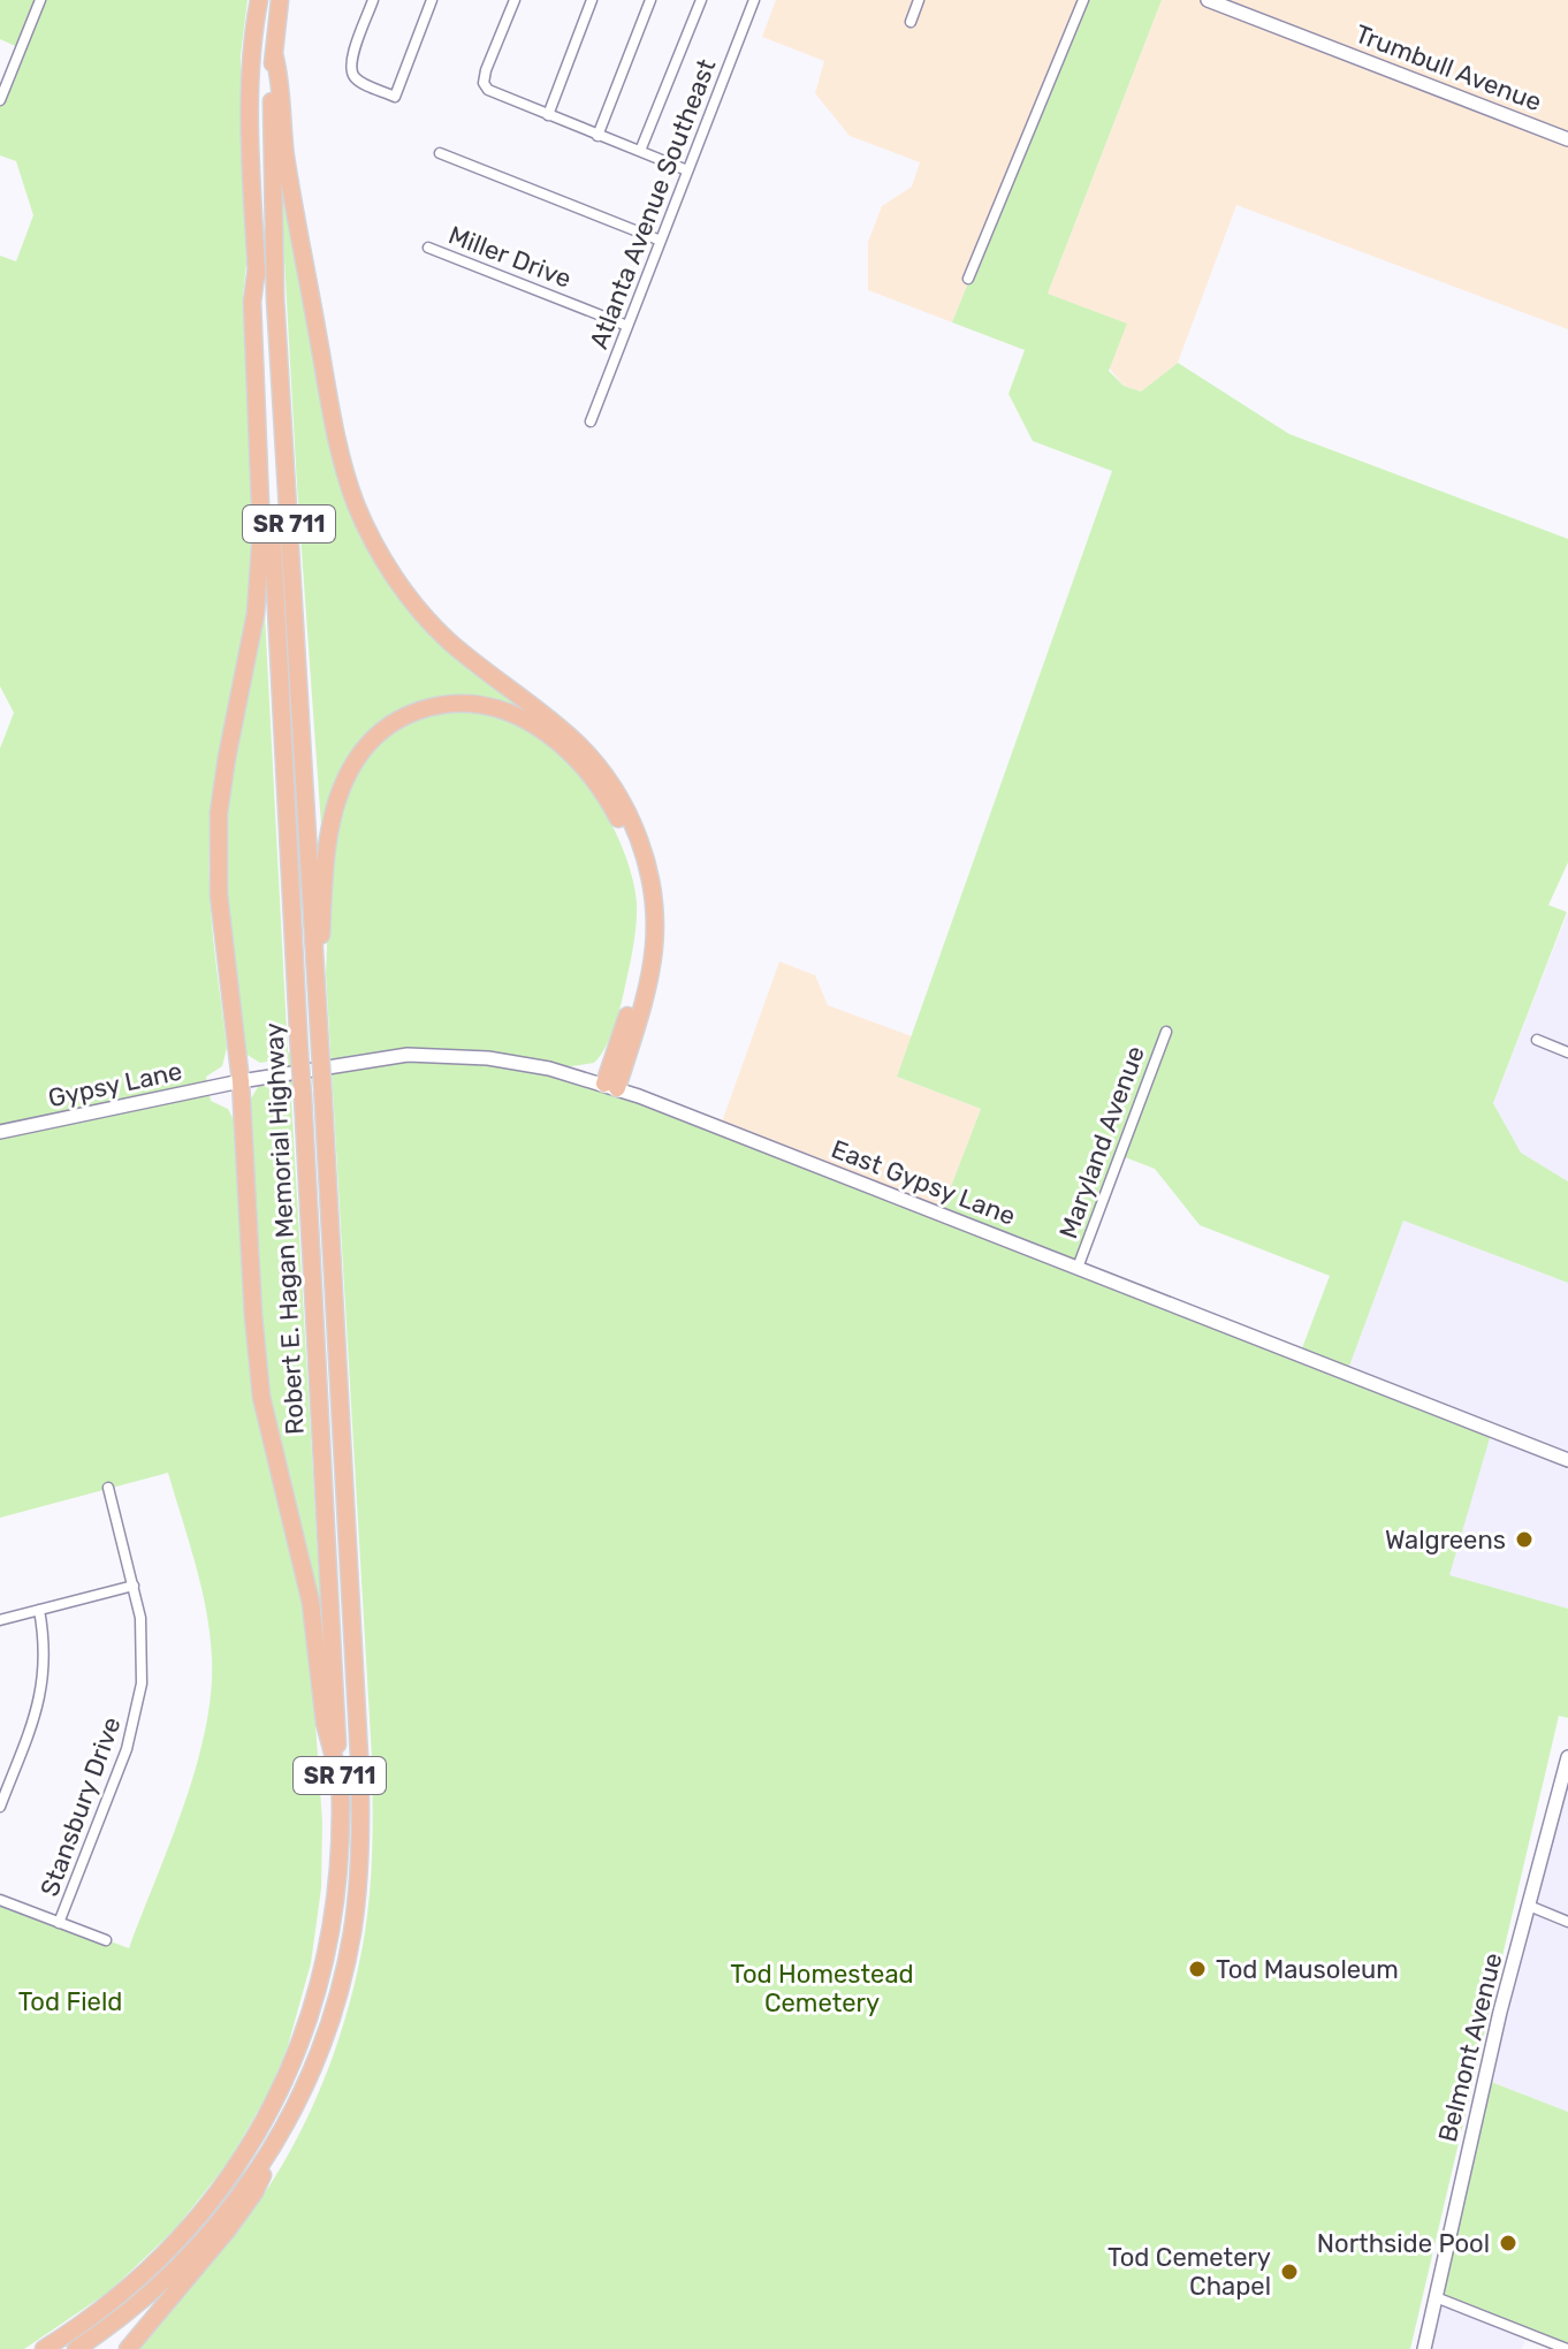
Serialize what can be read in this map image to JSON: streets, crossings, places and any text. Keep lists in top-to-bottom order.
{
  "streets": {
    "highway": ["SR 711", "Robert E. Hagan Memorial Highway"],
    "main road": [
      "Trumbull Avenue",
      "Gypsy Lane",
      "East Gypsy Lane",
      "Belmont Avenue"
    ],
    "street": [
      "Atlanta Avenue Southeast",
      "Miller Drive",
      "Maryland Avenue",
      "Stansbury Drive"
    ]
  },
  "crossings": [
    ["Atlanta Avenue Southeast", "Miller Drive"],
    ["Gypsy Lane", "East Gypsy Lane"],
    ["Maryland Avenue", "East Gypsy Lane"]
  ],
  "parks": ["Tod Homestead Cemetery", "Tod Field"],
  "places": [
    "Walgreens",
    "Tod Mausoleum",
    "Northside Pool",
    "Tod Cemetery Chapel"
  ]
}
